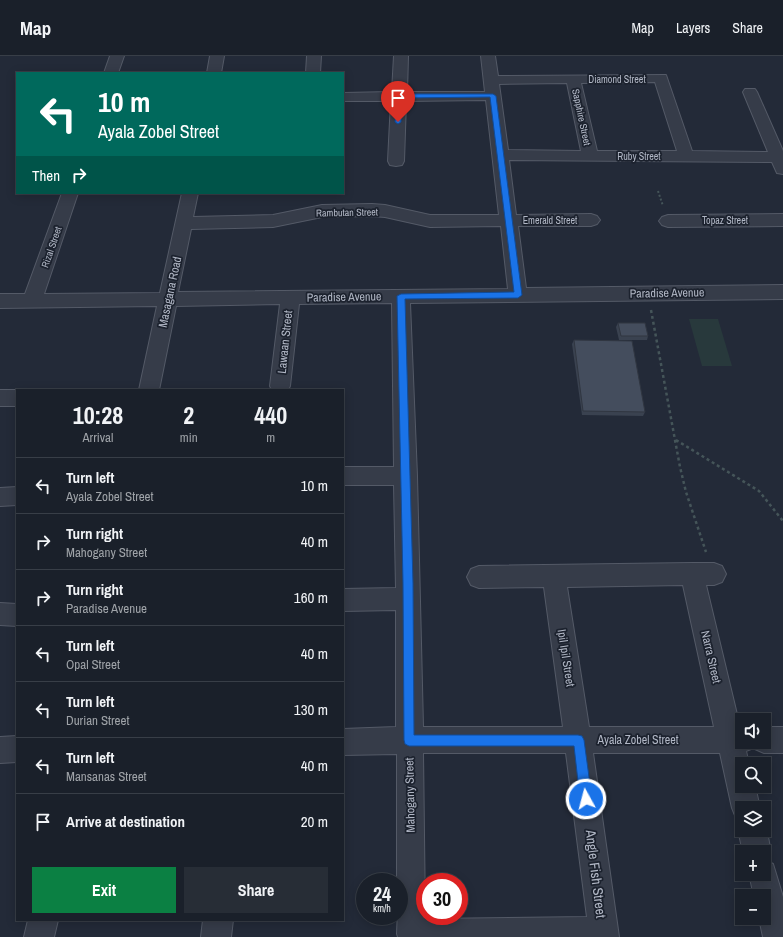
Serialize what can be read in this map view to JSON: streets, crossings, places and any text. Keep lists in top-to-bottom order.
{
  "streets": {
    "street": [
      "Diamond Street",
      "Sapphire Street",
      "Ruby Street",
      "Rambutan Street",
      "Emerald Street",
      "Topaz Street",
      "Rizal Street",
      "Masagana Road",
      "Paradise Avenue",
      "Lawaan Street",
      "Narra Street",
      "Ipil Ipil Street",
      "Ayala Zobel Street",
      "Mahogany Street",
      "Angle Fish Street"
    ]
  },
  "crossings": [
    ["Diamond Street", "Sapphire Street"],
    ["Diamond Street", "Ruby Street"],
    ["Sapphire Street", "Ruby Street"],
    ["Rambutan Street", "Emerald Street"],
    ["Rambutan Street", "Masagana Road"],
    ["Rizal Street", "Paradise Avenue"],
    ["Masagana Road", "Paradise Avenue"],
    ["Paradise Avenue", "Lawaan Street"],
    ["Paradise Avenue", "Mahogany Street"],
    ["Ipil Ipil Street", "Ayala Zobel Street"],
    ["Ipil Ipil Street", "Angle Fish Street"],
    ["Ayala Zobel Street", "Mahogany Street"],
    ["Ayala Zobel Street", "Angle Fish Street"],
    ["Mahogany Street", "Angle Fish Street"]
  ],
  "page": {
    "header": "Map",
    "nav": ["Map", "Layers", "Share"],
    "turn": ["10 m", "Ayala Zobel Street"],
    "then": "Then",
    "eta": [
      "10:28",
      "Arrival",
      "2",
      "min",
      "440",
      "m"
    ],
    "list": [
      {
        "name": "Turn left",
        "note": "Ayala Zobel Street",
        "value": "10 m"
      },
      {
        "name": "Turn right",
        "note": "Mahogany Street",
        "value": "40 m"
      },
      {
        "name": "Turn right",
        "note": "Paradise Avenue",
        "value": "160 m"
      },
      {
        "name": "Turn left",
        "note": "Opal Street",
        "value": "40 m"
      },
      {
        "name": "Turn left",
        "note": "Durian Street",
        "value": "130 m"
      },
      {
        "name": "Turn left",
        "note": "Mansanas Street",
        "value": "40 m"
      },
      {
        "name": "Arrive at destination",
        "value": "20 m"
      }
    ],
    "map_buttons": ["+", "−"],
    "buttons": ["Exit", "Share"],
    "speed": "24 km/h",
    "limit": "30"
  }
}
